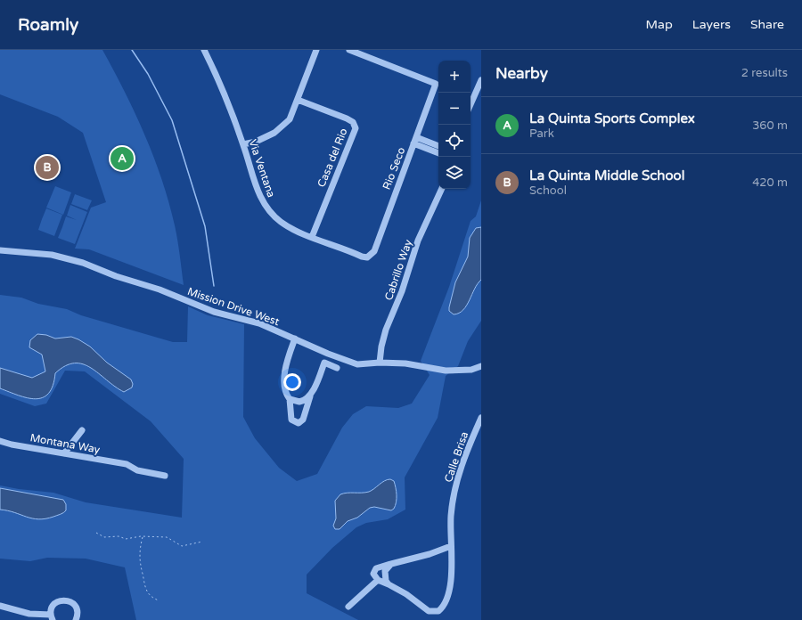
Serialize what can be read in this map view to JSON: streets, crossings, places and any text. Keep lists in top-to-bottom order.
{
  "streets": {
    "street": [
      "Casa del Rio",
      "Via Ventana",
      "Rio Seco",
      "Cabrillo Way",
      "Mission Drive West",
      "Montana Way",
      "Calle Brisa"
    ]
  },
  "crossings": [
    ["Casa del Rio", "Via Ventana"],
    ["Via Ventana", "Rio Seco"],
    ["Cabrillo Way", "Mission Drive West"]
  ],
  "page": {
    "header": "Roamly",
    "nav": ["Map", "Layers", "Share"],
    "heading": ["Nearby", "2 results"],
    "map_buttons": ["+", "−"],
    "list": [
      {
        "mark": "A",
        "name": "La Quinta Sports Complex",
        "note": "Park",
        "value": "360 m"
      },
      {
        "mark": "B",
        "name": "La Quinta Middle School",
        "note": "School",
        "value": "420 m"
      }
    ],
    "pins": ["A", "B"]
  }
}
